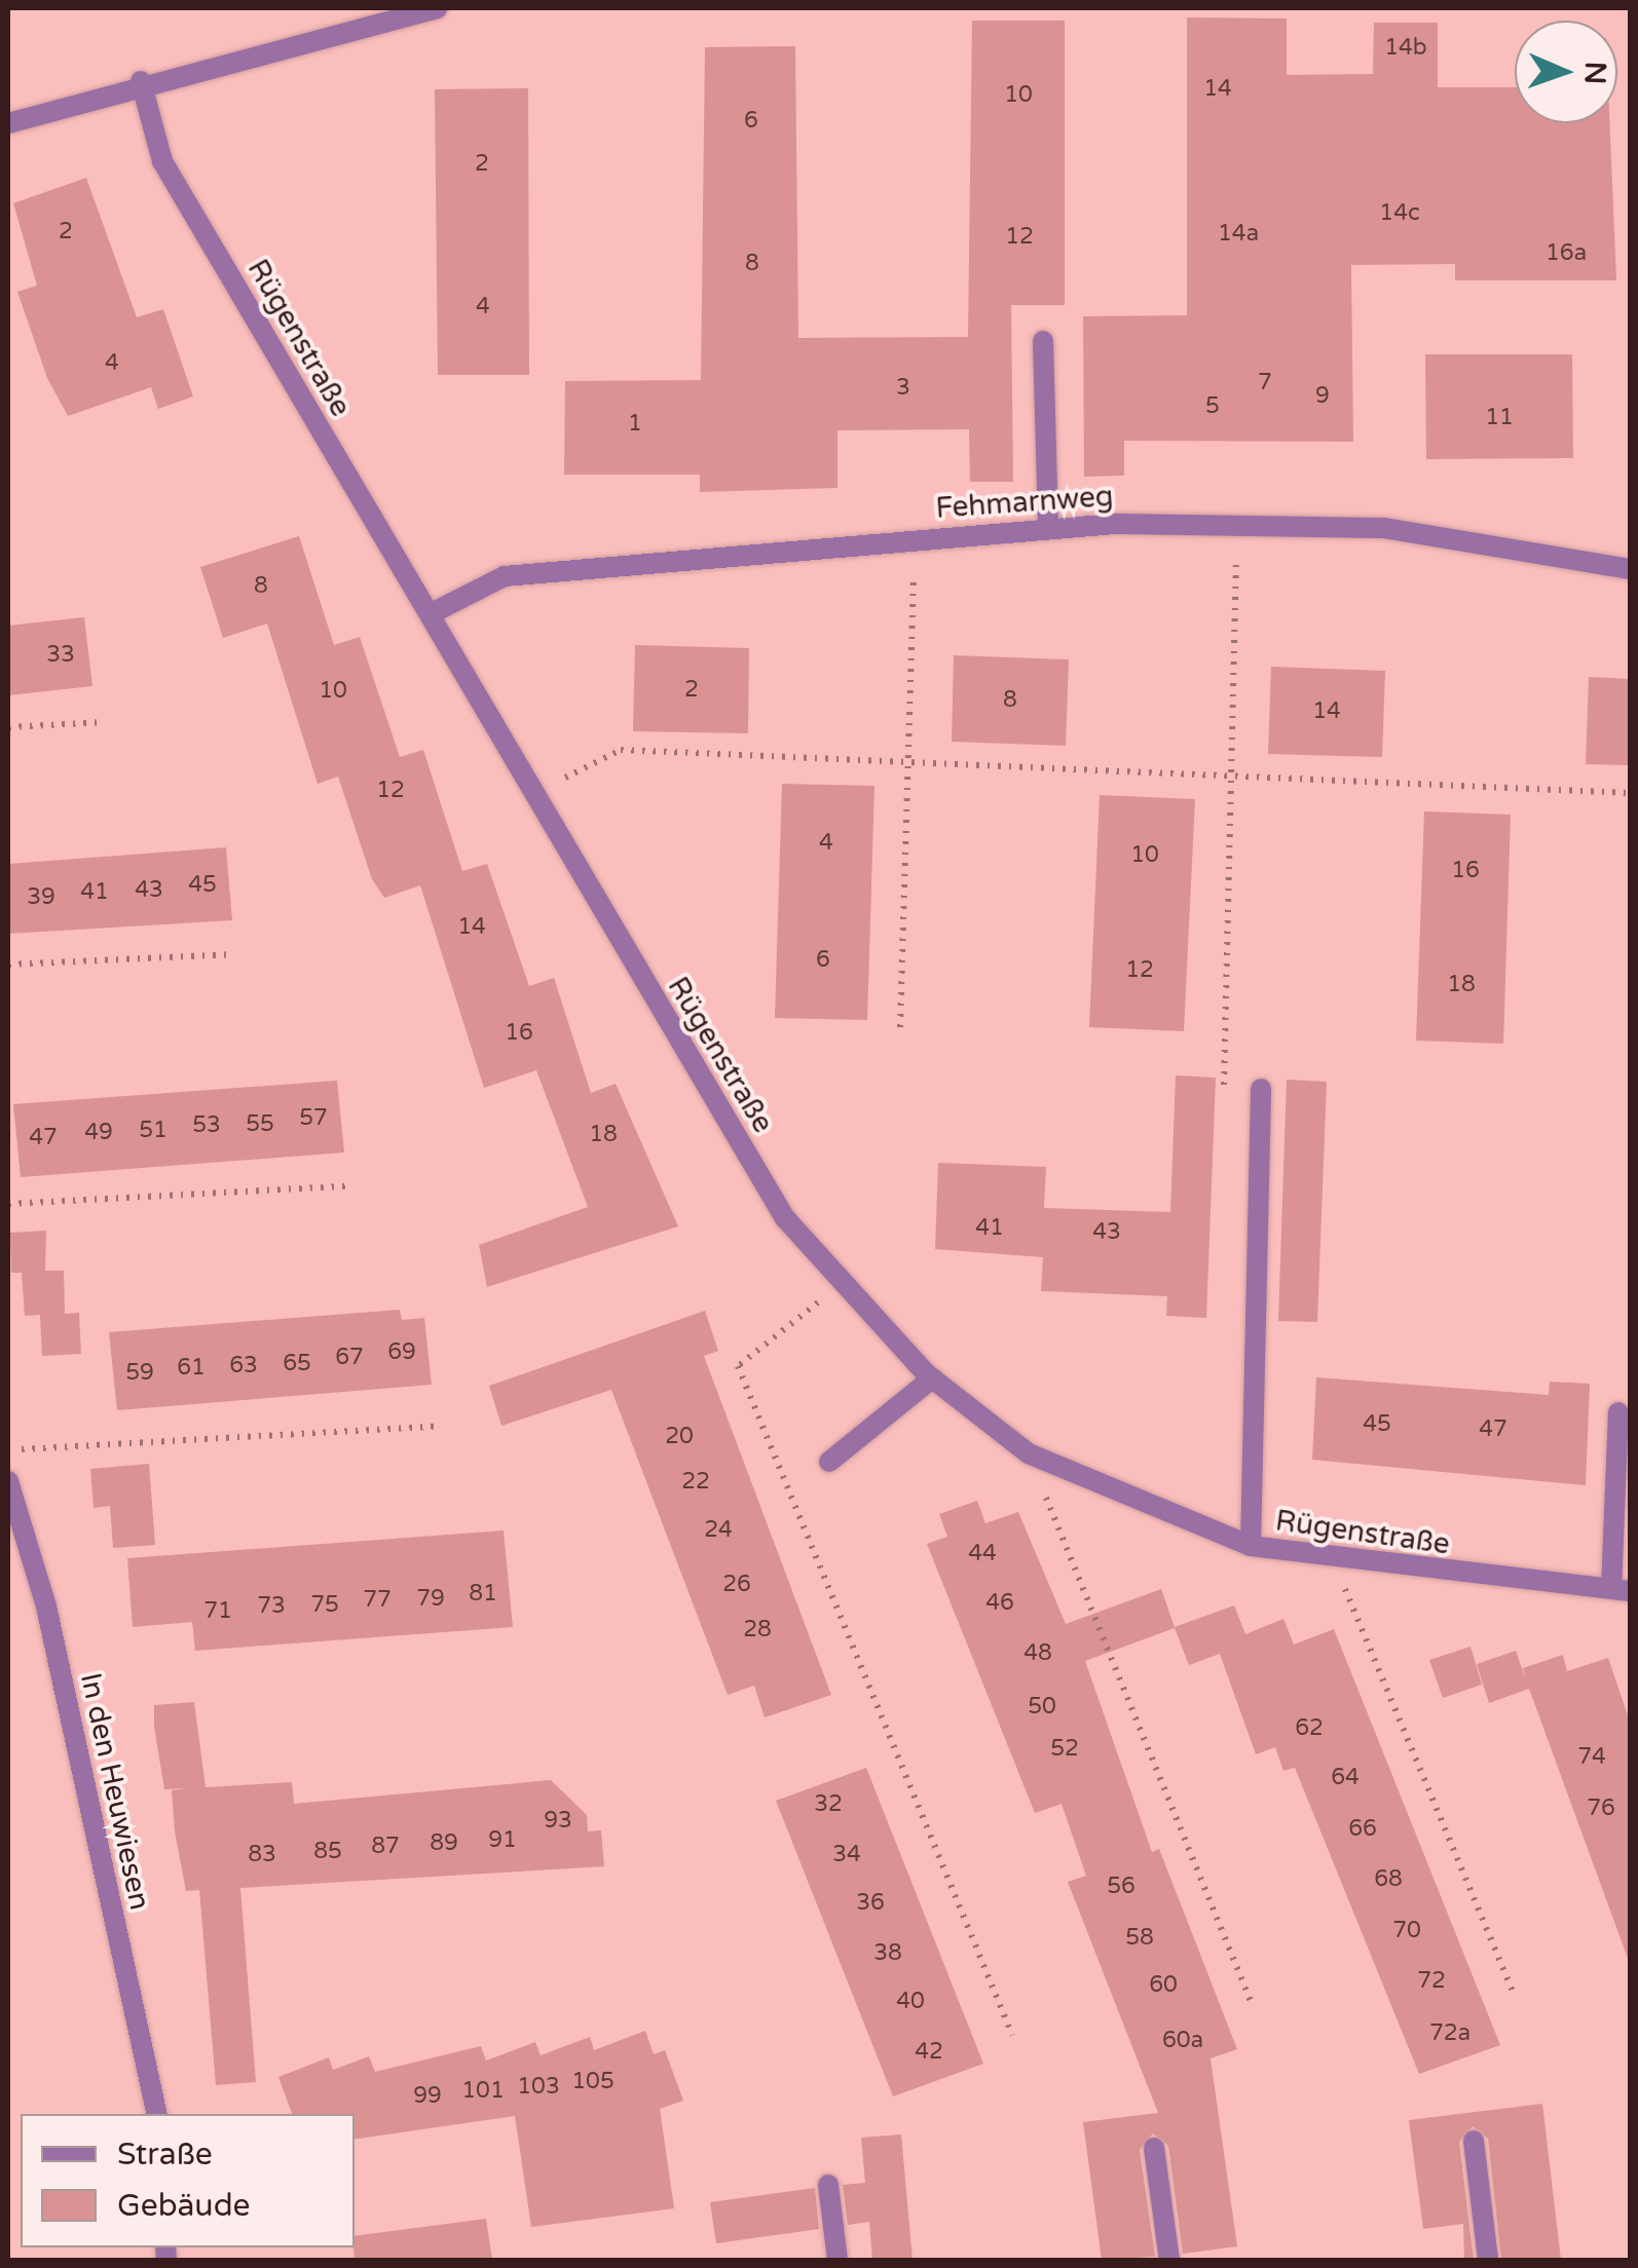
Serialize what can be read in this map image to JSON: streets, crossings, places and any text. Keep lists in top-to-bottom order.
{
  "streets": {
    "street": ["Rügenstraße", "Fehmarnweg", "In den Heuwiesen"]
  },
  "crossings": [
    ["Rügenstraße", "Fehmarnweg"]
  ],
  "house_numbers": [
    "14b",
    "14",
    "10",
    "6",
    "2",
    "14c",
    "2",
    "14a",
    "12",
    "16a",
    "8",
    "4",
    "4",
    "7",
    "3",
    "9",
    "5",
    "11",
    "1",
    "8",
    "33",
    "2",
    "10",
    "8",
    "14",
    "12",
    "4",
    "10",
    "16",
    "45",
    "43",
    "41",
    "39",
    "14",
    "6",
    "12",
    "18",
    "16",
    "57",
    "55",
    "53",
    "51",
    "49",
    "18",
    "47",
    "41",
    "43",
    "69",
    "67",
    "65",
    "63",
    "61",
    "59",
    "45",
    "47",
    "20",
    "22",
    "24",
    "44",
    "26",
    "81",
    "79",
    "77",
    "46",
    "75",
    "73",
    "71",
    "28",
    "48",
    "50",
    "62",
    "52",
    "74",
    "64",
    "32",
    "76",
    "93",
    "66",
    "91",
    "89",
    "87",
    "85",
    "83",
    "34",
    "68",
    "56",
    "36",
    "70",
    "58",
    "38",
    "72",
    "60",
    "40",
    "72a",
    "60a",
    "42",
    "105",
    "103",
    "101",
    "99"
  ],
  "legend": ["Straße", "Gebäude"],
  "north": "right"
}
